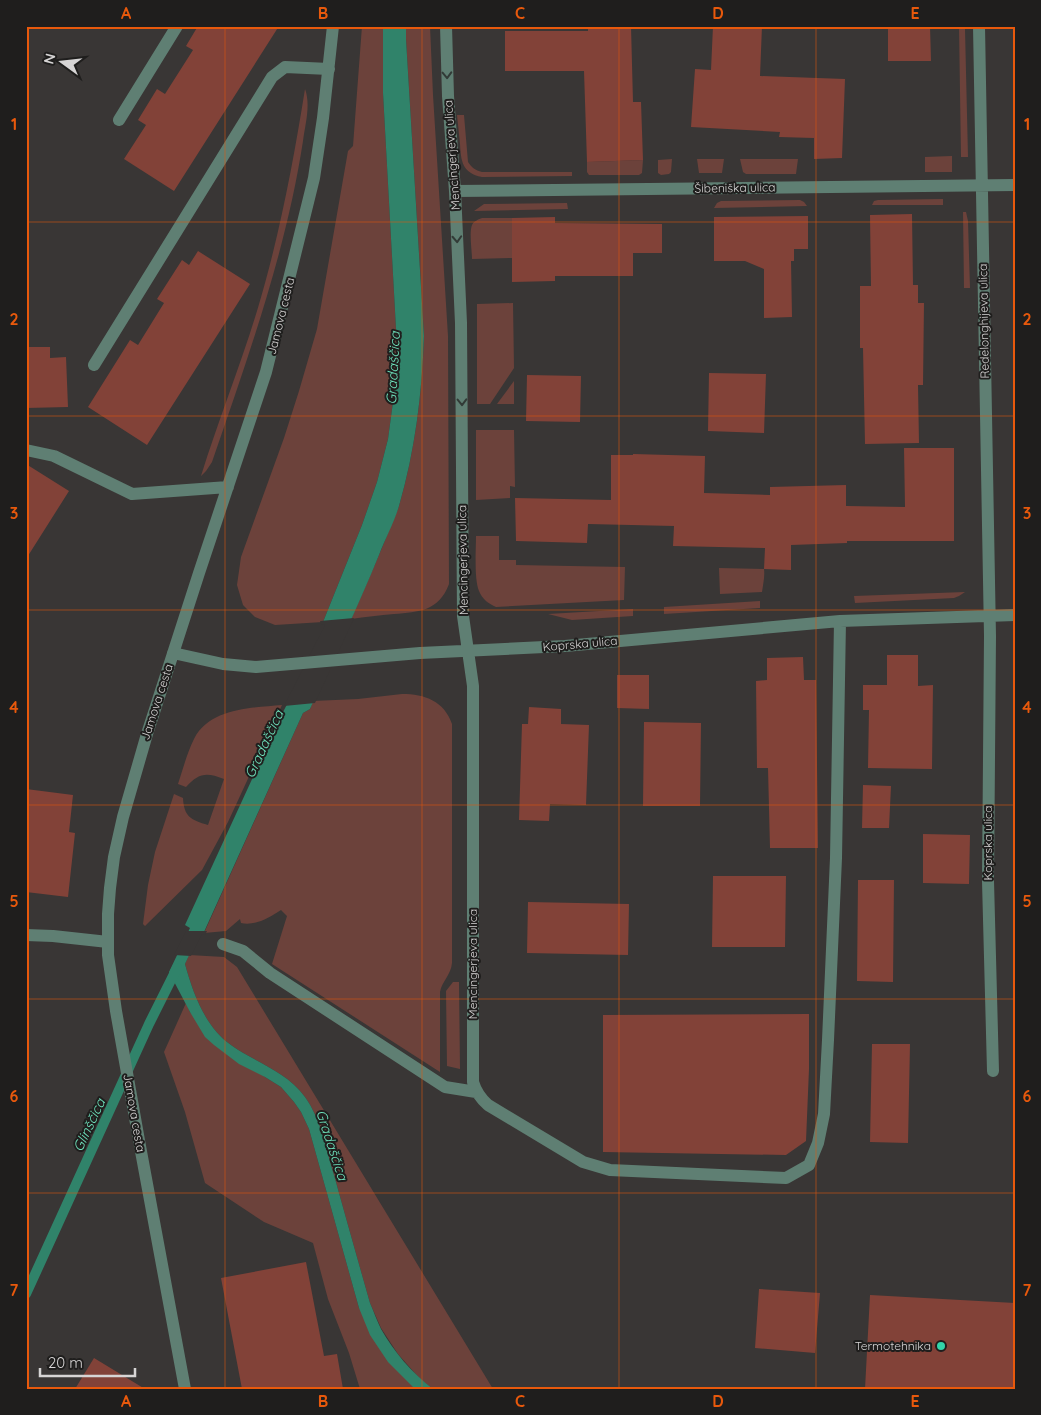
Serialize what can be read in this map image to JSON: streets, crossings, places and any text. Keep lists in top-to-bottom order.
{
  "streets": {
    "street": [
      "Mencingerjeva ulica",
      "Šibeniška ulica",
      "Jamova cesta",
      "Redelonghijeva ulica",
      "Koprska ulica"
    ]
  },
  "crossings": [
    ["Mencingerjeva ulica", "Šibeniška ulica"],
    ["Mencingerjeva ulica", "Koprska ulica"],
    ["Šibeniška ulica", "Redelonghijeva ulica"],
    ["Jamova cesta", "Koprska ulica"],
    ["Redelonghijeva ulica", "Koprska ulica"]
  ],
  "one_way": ["Mencingerjeva ulica"],
  "water": ["Gradaščica", "Glinščica"],
  "places": ["Termotehnika"],
  "scale_bar": "20 m",
  "north": "left",
  "grid": {
    "columns": [
      "A",
      "B",
      "C",
      "D",
      "E"
    ],
    "rows": [
      "1",
      "2",
      "3",
      "4",
      "5",
      "6",
      "7"
    ]
  }
}
